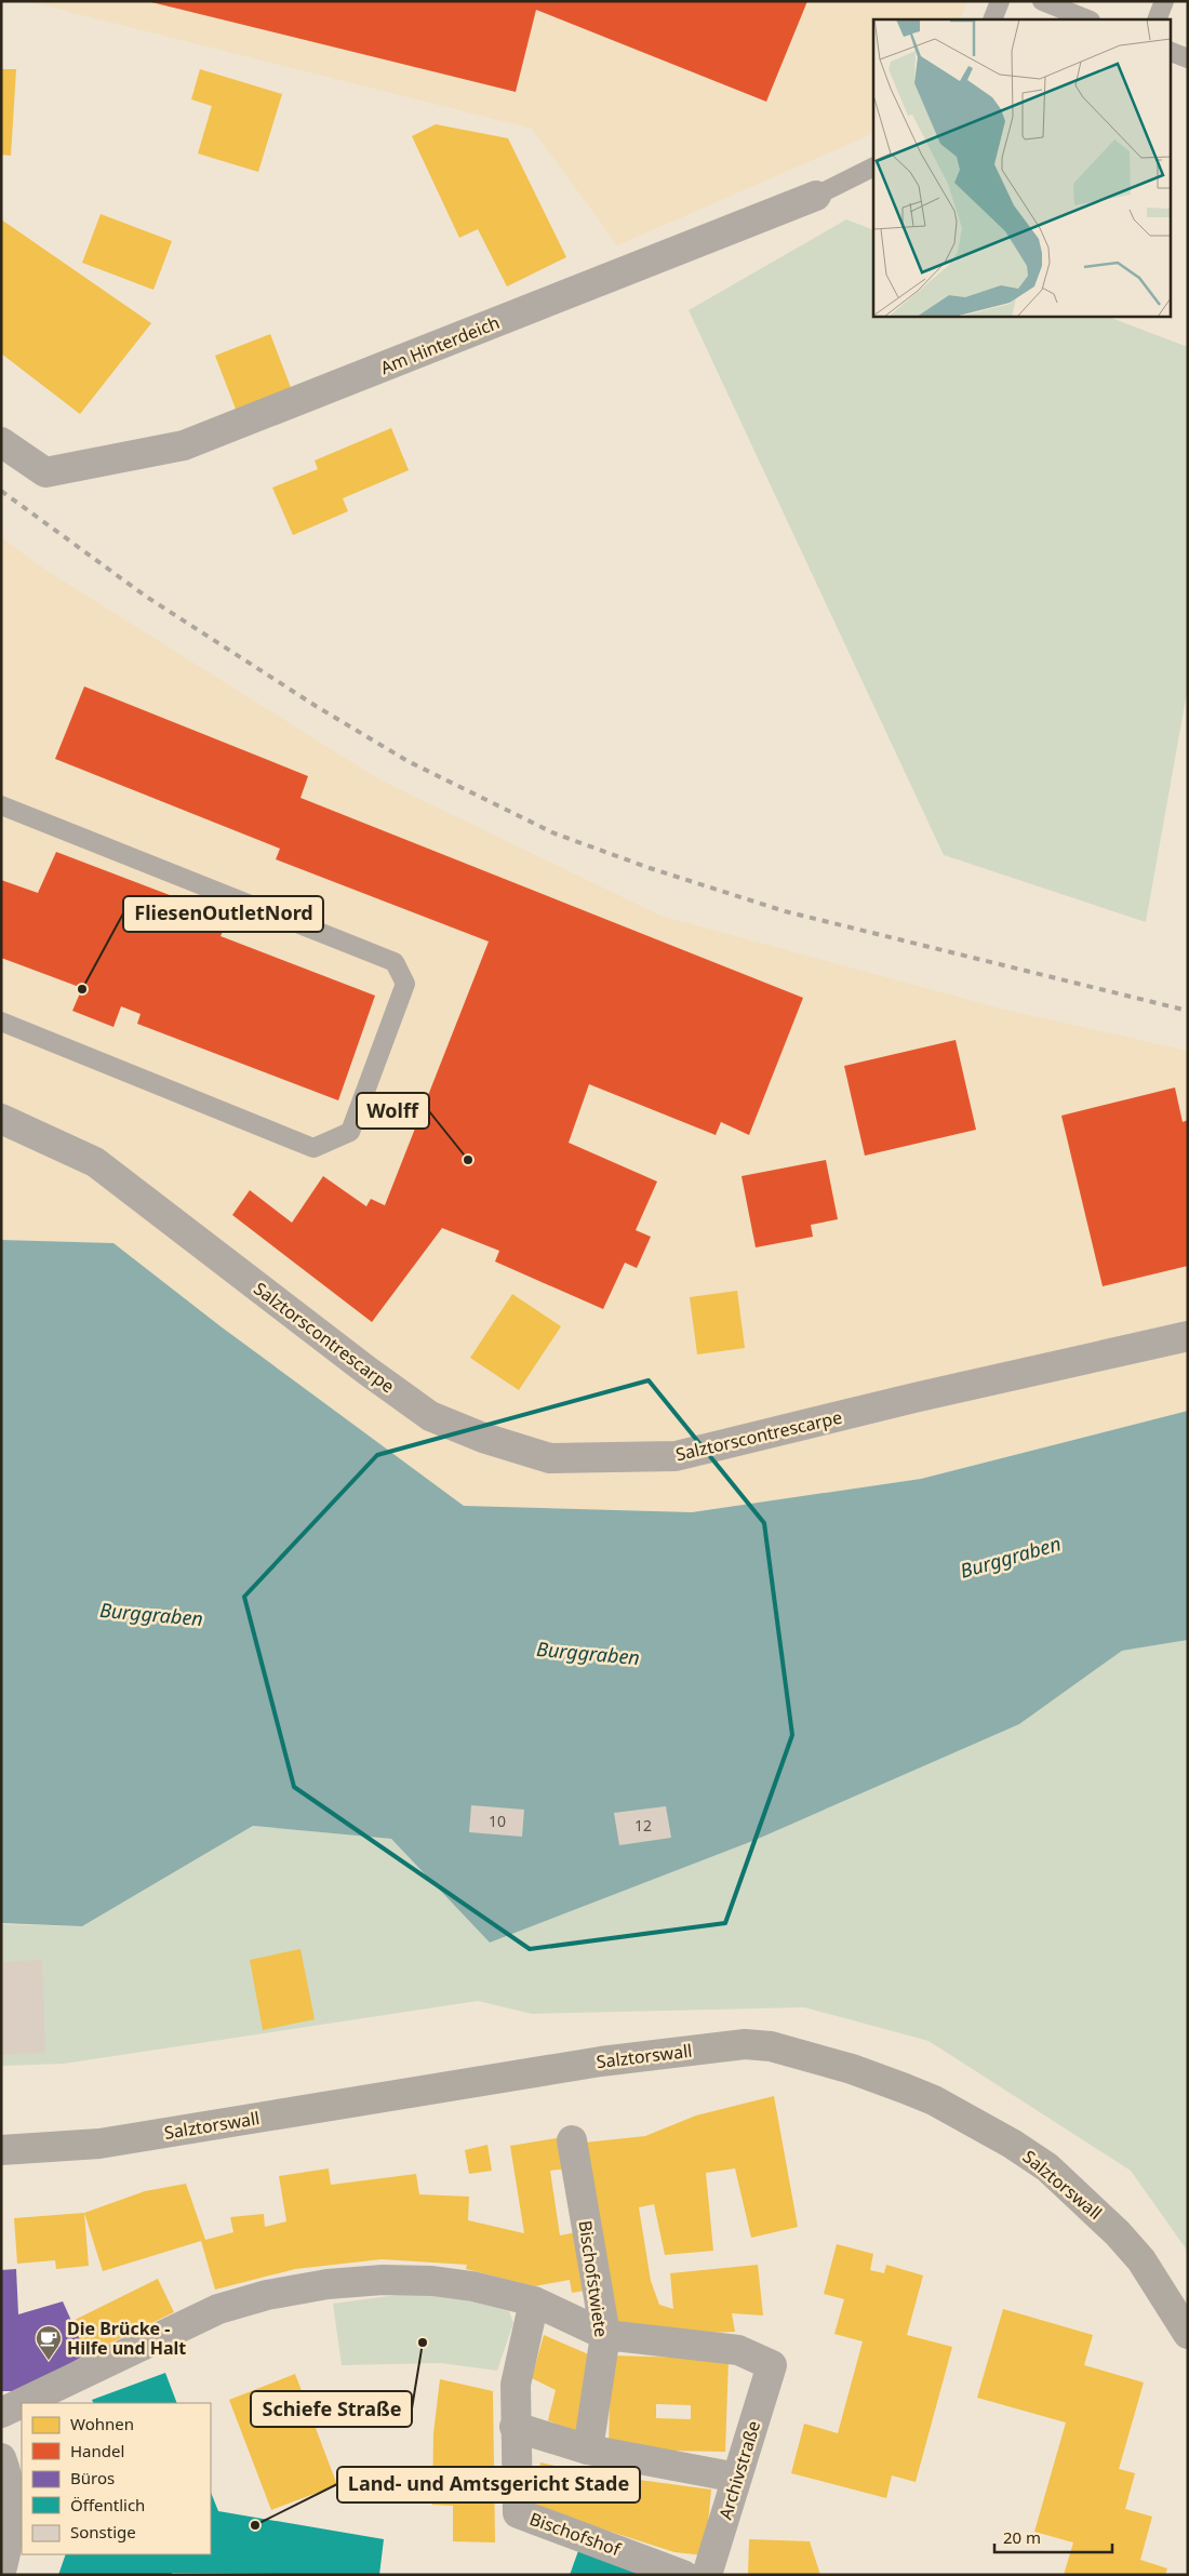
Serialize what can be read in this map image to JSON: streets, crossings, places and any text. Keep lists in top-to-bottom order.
{
  "streets": {
    "main road": ["Salztorswall"],
    "street": [
      "Am Hinterdeich",
      "Salztorscontrescarpe",
      "Bischofstwiete",
      "Archivstraße",
      "Bischofshof"
    ]
  },
  "crossings": [
    ["Bischofstwiete", "Archivstraße"]
  ],
  "water": ["Burggraben"],
  "places": {
    "other": [
      "FliesenOutletNord",
      "Wolff",
      "Schiefe Straße",
      "Land- und Amtsgericht Stade"
    ],
    "cafe": ["Die Brücke - Hilfe und Halt"]
  },
  "house_numbers": ["10", "12"],
  "legend": [
    "Wohnen",
    "Handel",
    "Büros",
    "Öffentlich",
    "Sonstige"
  ],
  "scale_bar": "20 m"
}
